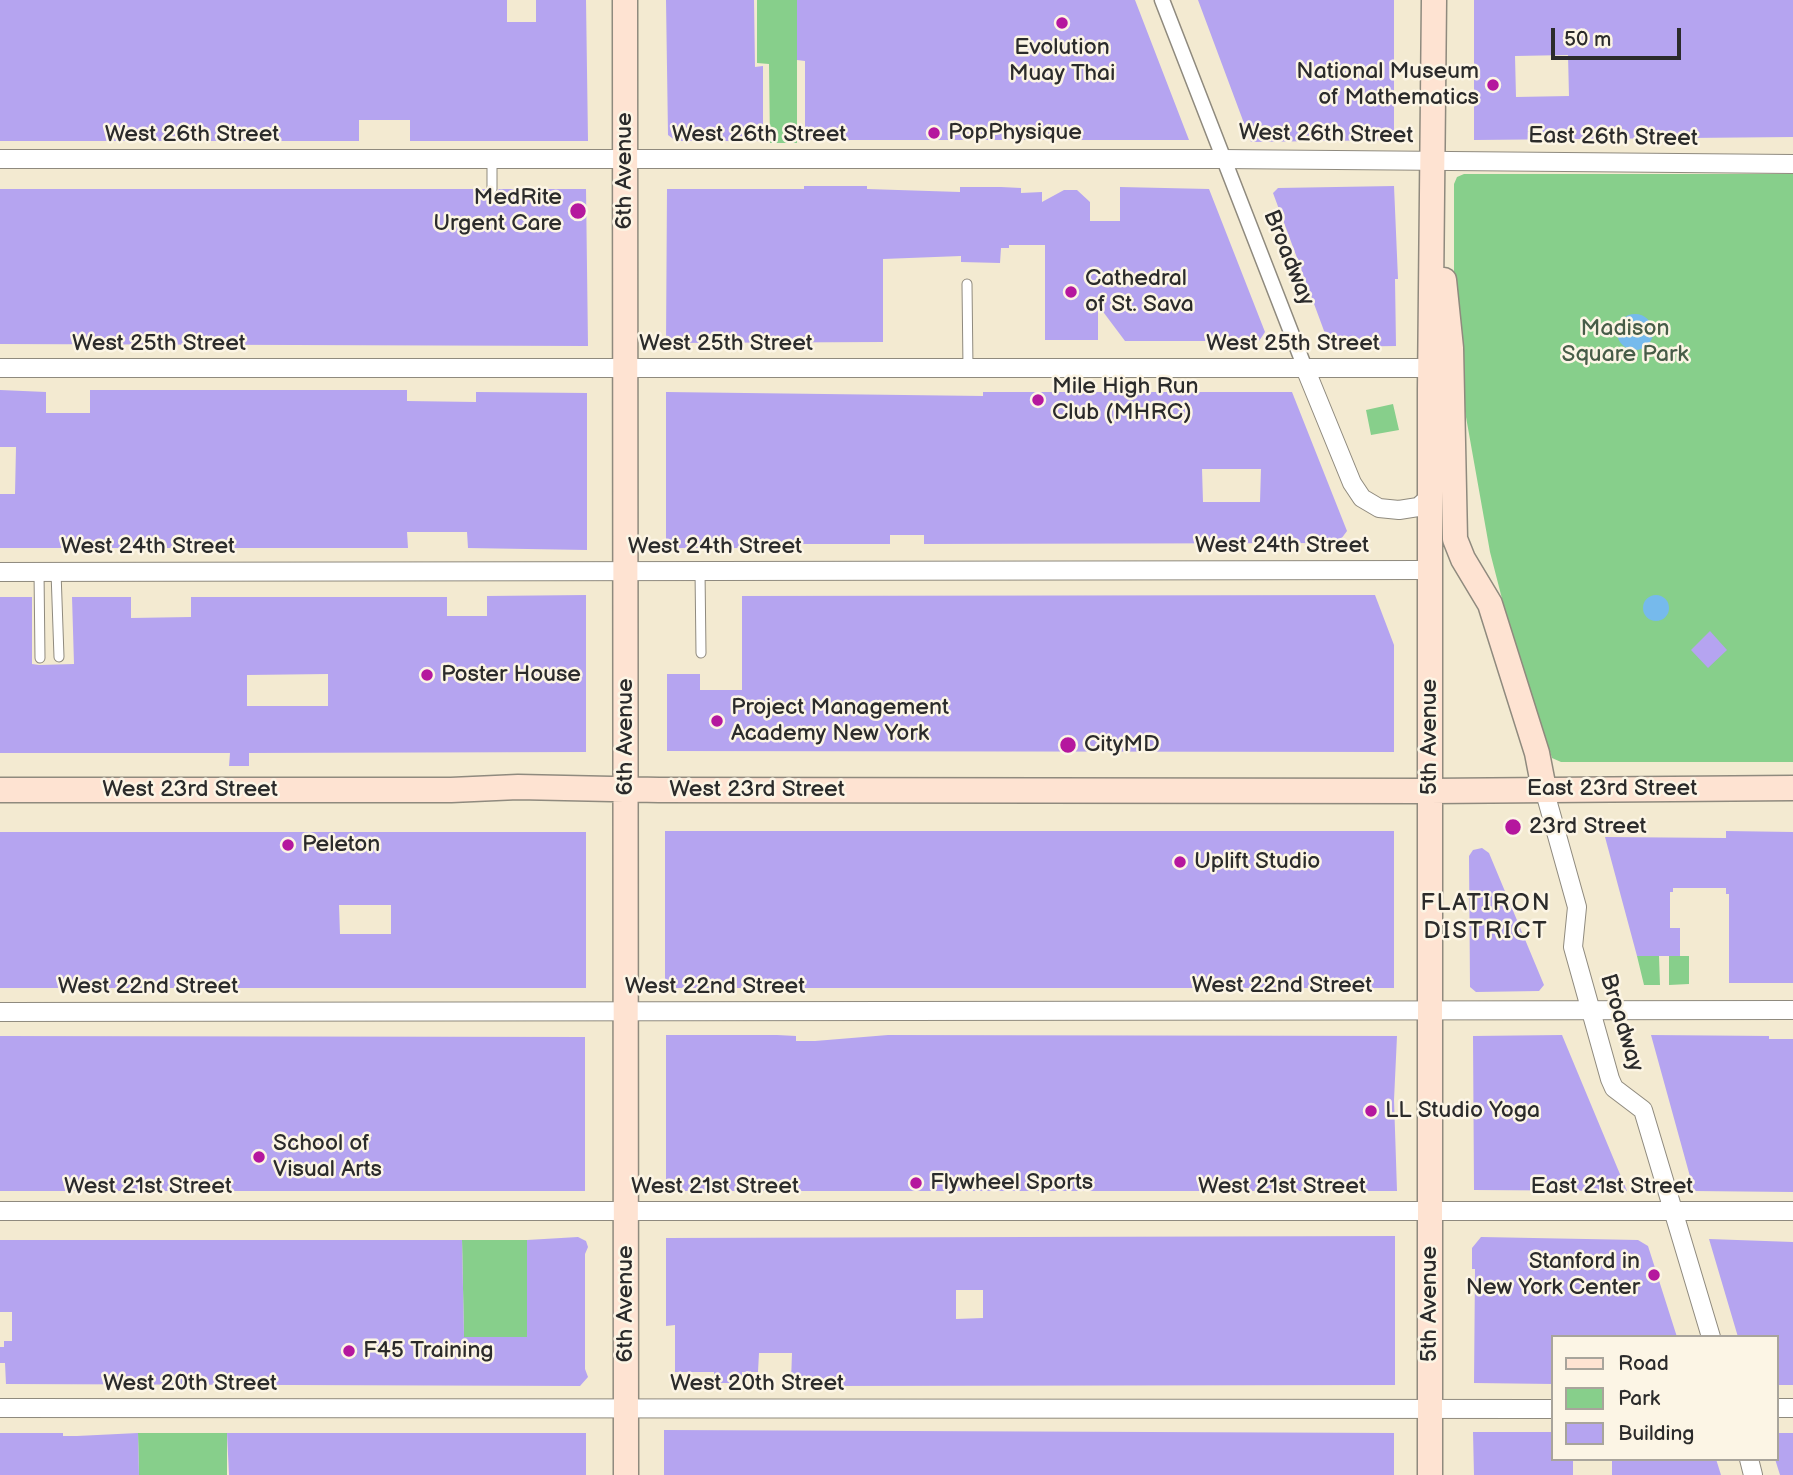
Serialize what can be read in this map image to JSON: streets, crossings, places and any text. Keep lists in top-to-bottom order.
{
  "streets": {
    "main road": [
      "6th Avenue",
      "5th Avenue",
      "East 23rd Street",
      "West 23rd Street"
    ],
    "street": [
      "West 26th Street",
      "East 26th Street",
      "Broadway",
      "West 25th Street",
      "West 24th Street",
      "West 22nd Street",
      "West 21st Street",
      "East 21st Street",
      "West 20th Street"
    ]
  },
  "crossings": [
    ["West 26th Street", "East 26th Street"],
    ["West 26th Street", "6th Avenue"],
    ["West 26th Street", "Broadway"],
    ["West 26th Street", "5th Avenue"],
    ["East 26th Street", "5th Avenue"],
    ["6th Avenue", "West 25th Street"],
    ["6th Avenue", "West 24th Street"],
    ["6th Avenue", "West 23rd Street"],
    ["6th Avenue", "West 22nd Street"],
    ["6th Avenue", "West 21st Street"],
    ["6th Avenue", "West 20th Street"],
    ["Broadway", "West 25th Street"],
    ["Broadway", "5th Avenue"],
    ["Broadway", "East 23rd Street"],
    ["Broadway", "West 22nd Street"],
    ["Broadway", "East 21st Street"],
    ["West 25th Street", "5th Avenue"],
    ["West 24th Street", "5th Avenue"],
    ["5th Avenue", "East 23rd Street"],
    ["5th Avenue", "West 23rd Street"],
    ["5th Avenue", "West 22nd Street"],
    ["5th Avenue", "West 21st Street"],
    ["5th Avenue", "East 21st Street"],
    ["5th Avenue", "West 20th Street"],
    ["East 23rd Street", "West 23rd Street"],
    ["West 21st Street", "East 21st Street"]
  ],
  "districts": ["FLATIRON DISTRICT"],
  "parks": ["Madison Square Park"],
  "places": [
    "Evolution Muay Thai",
    "National Museum of Mathematics",
    "PopPhysique",
    "MedRite Urgent Care",
    "Cathedral of St. Sava",
    "Mile High Run Club (MHRC)",
    "Poster House",
    "Project Management Academy New York",
    "CityMD",
    "23rd Street",
    "Peleton",
    "Uplift Studio",
    "LL Studio Yoga",
    "School of Visual Arts",
    "Flywheel Sports",
    "Stanford in New York Center",
    "F45 Training"
  ],
  "legend": ["Road", "Park", "Building"],
  "scale_bar": "50 m"
}
